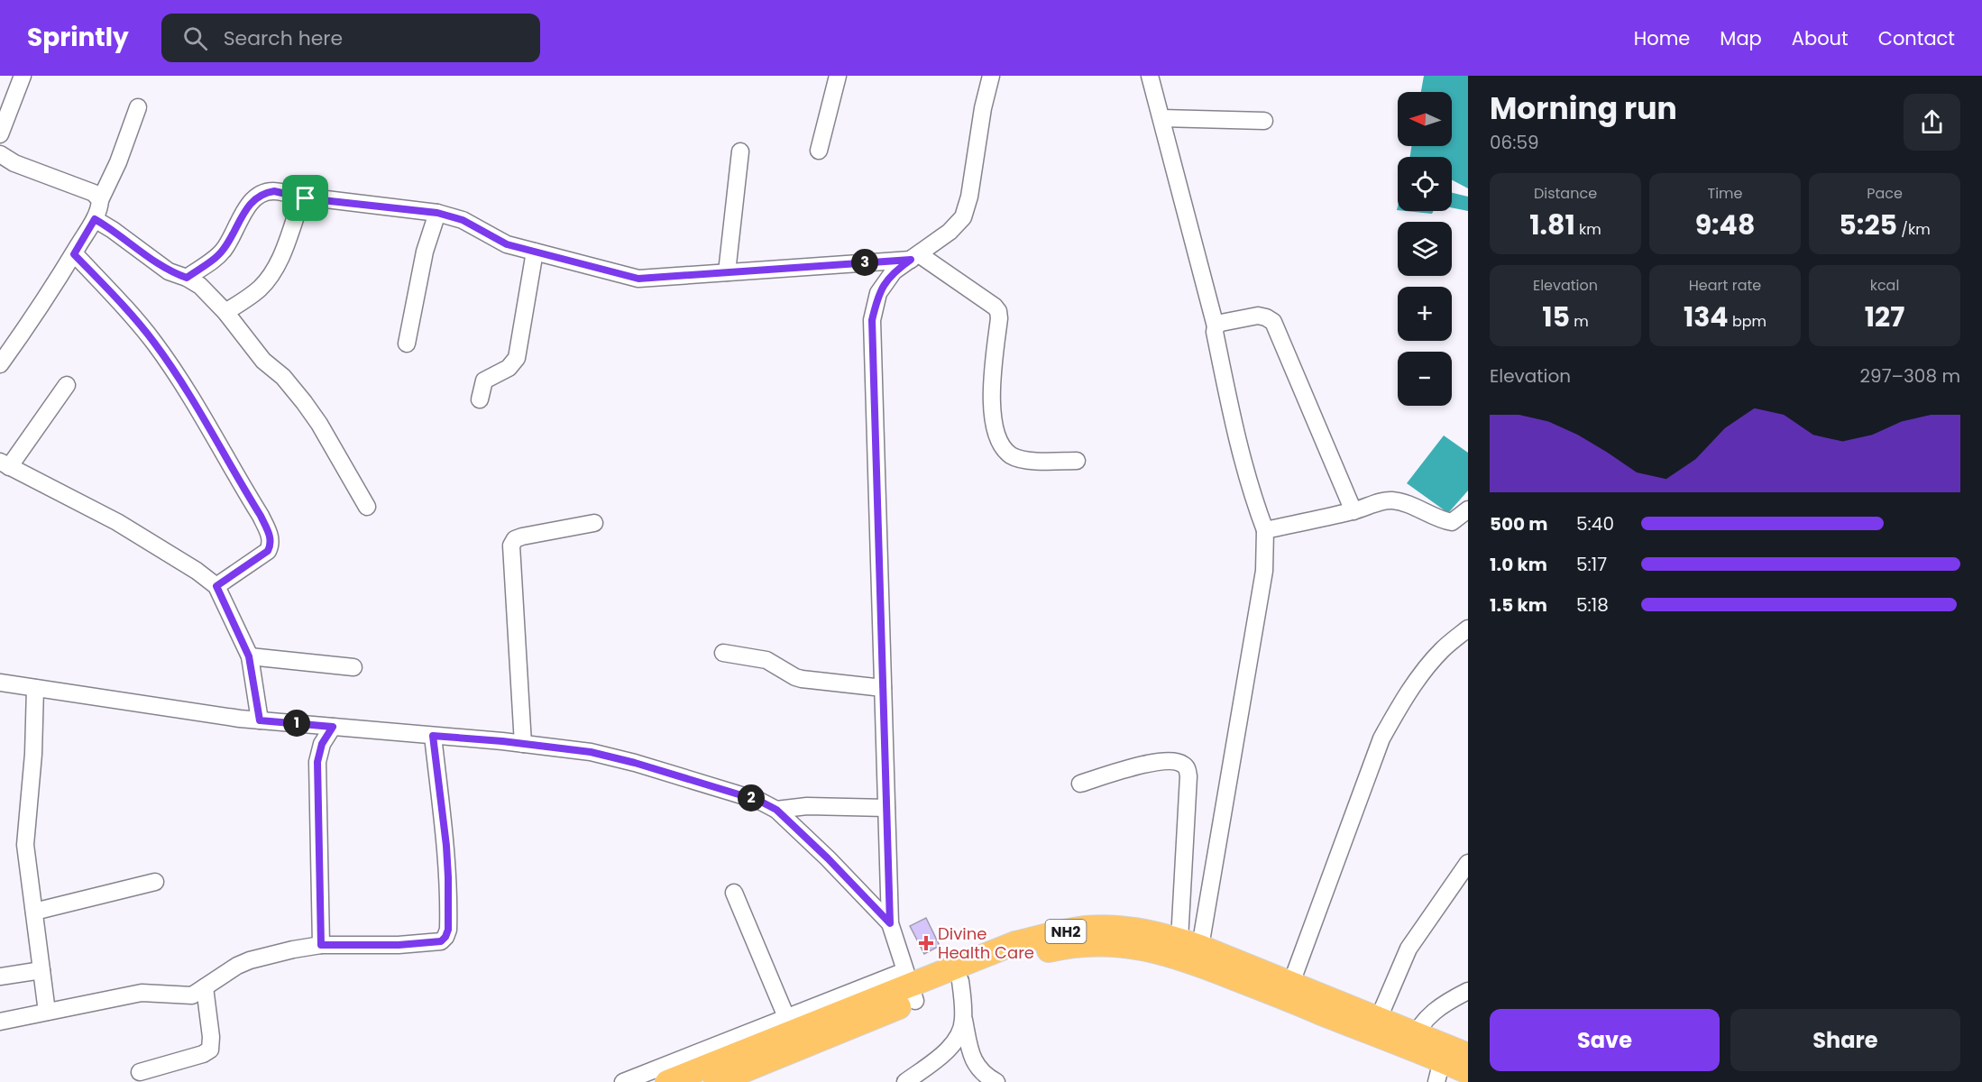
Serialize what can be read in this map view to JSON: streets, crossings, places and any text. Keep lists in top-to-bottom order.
{
  "streets": {
    "highway": ["NH2"]
  },
  "places": {
    "health": ["Divine Health Care"]
  },
  "north": "left",
  "page": {
    "header": "Sprintly",
    "search": "Search here",
    "nav": [
      "Home",
      "Map",
      "About",
      "Contact"
    ],
    "heading": ["Morning run", "06:59"],
    "map_buttons": ["+", "−"],
    "stats": [
      ["Distance", "1.81 km"],
      ["Time", "9:48"],
      ["Pace", "5:25 /km"],
      ["Elevation", "15 m"],
      ["Heart rate", "134 bpm"],
      ["kcal", "127"]
    ],
    "pins": ["3", "1", "2"],
    "chart": ["Elevation", "297–308 m"],
    "list": [
      {
        "name": "500 m",
        "note": "5:40"
      },
      {
        "name": "1.0 km",
        "note": "5:17"
      },
      {
        "name": "1.5 km",
        "note": "5:18"
      }
    ],
    "buttons": ["Save", "Share"]
  }
}
